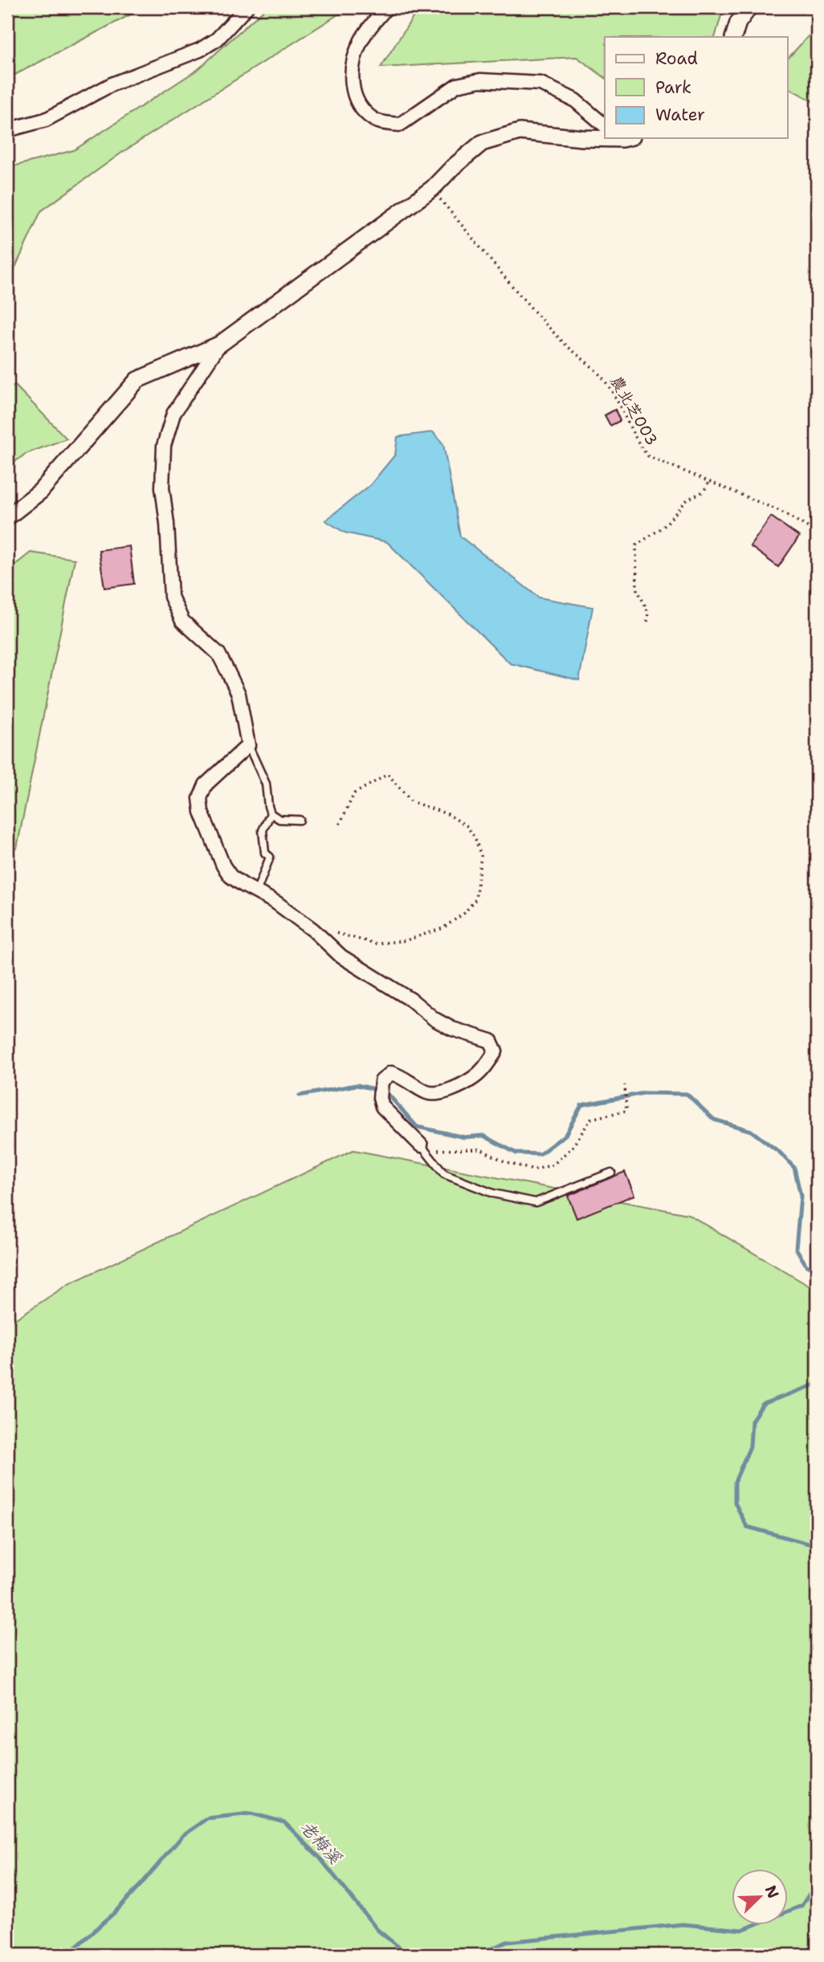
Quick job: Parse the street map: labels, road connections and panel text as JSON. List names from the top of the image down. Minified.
{"streets":{"path":["農北芝003"]},"water":["老梅溪"],"legend":["Road","Park","Water"],"north":"top right"}
